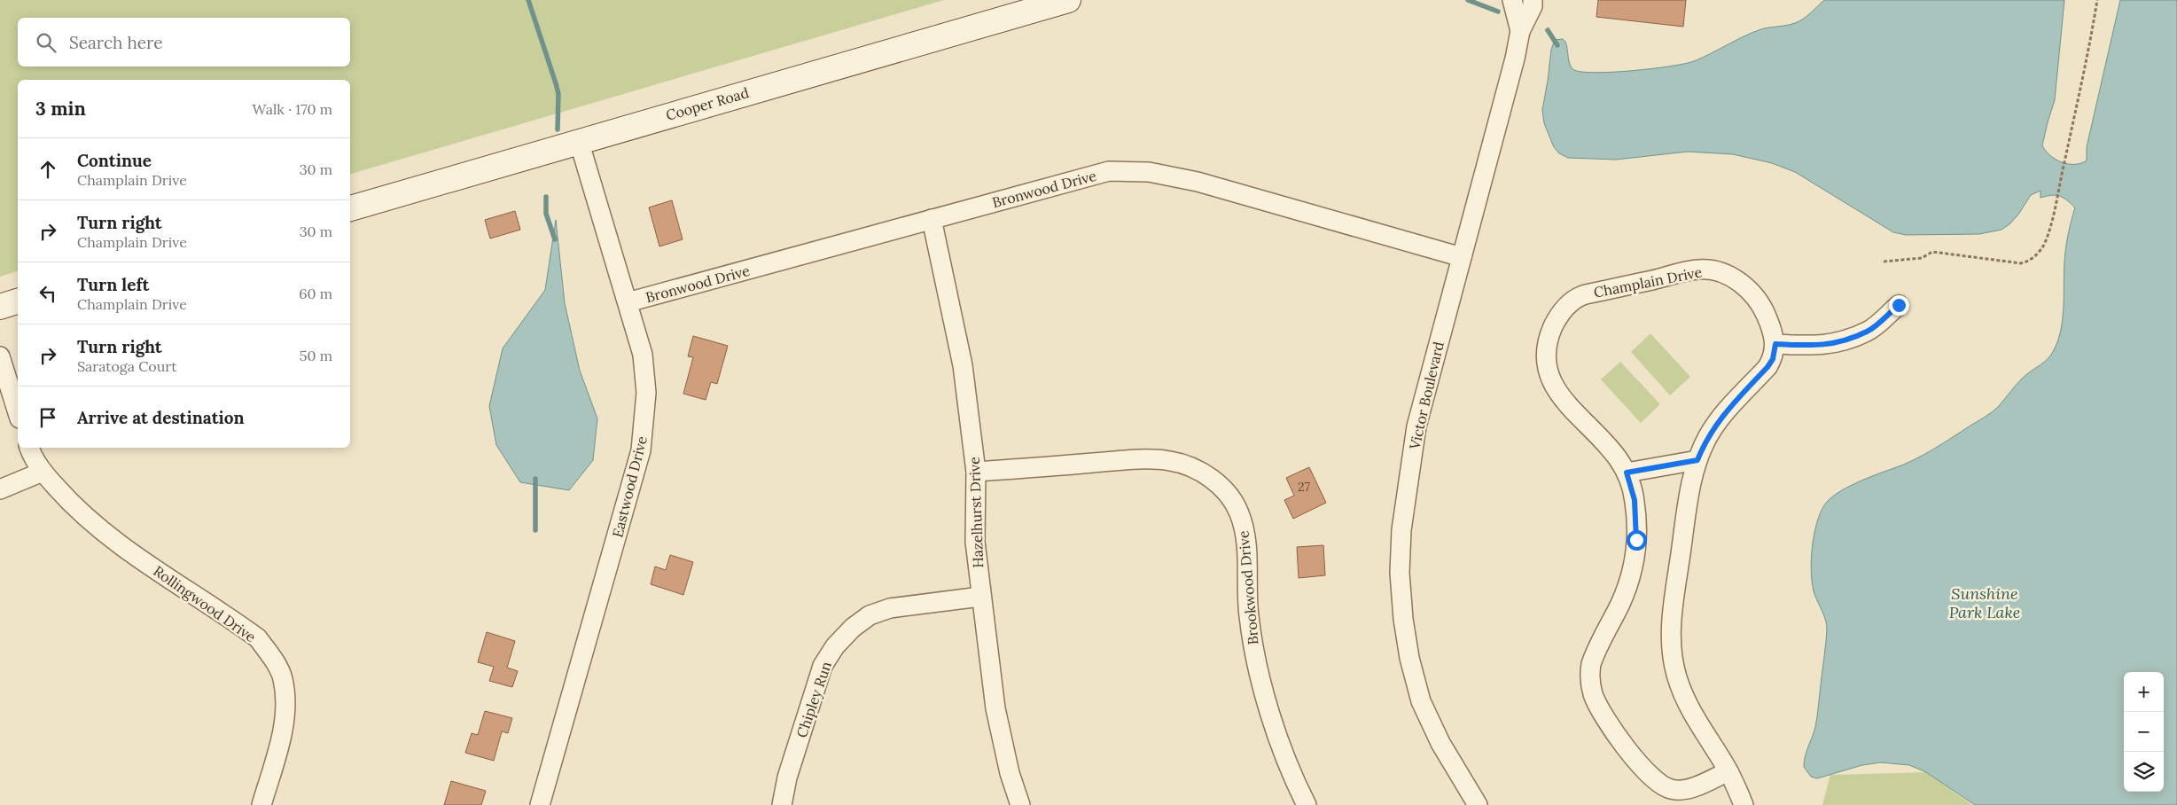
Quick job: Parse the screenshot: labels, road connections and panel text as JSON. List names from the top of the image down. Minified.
{"streets":{"street":["Cooper Road","Bronwood Drive","Champlain Drive","Victor Boulevard","Eastwood Drive","Hazelhurst Drive","Brookwood Drive","Rollingwood Drive","Chipley Run"]},"crossings":[["Cooper Road","Eastwood Drive"],["Bronwood Drive","Victor Boulevard"],["Bronwood Drive","Eastwood Drive"],["Bronwood Drive","Hazelhurst Drive"],["Hazelhurst Drive","Brookwood Drive"],["Hazelhurst Drive","Chipley Run"]],"water":["Sunshine Park Lake"],"house_numbers":["27"],"page":{"search":"Search here","heading":["3 min","Walk · 170 m"],"list":[["Continue","Champlain Drive","30 m"],["Turn right","Champlain Drive","30 m"],["Turn left","Champlain Drive","60 m"],["Turn right","Saratoga Court","50 m"],"Arrive at destination"],"map_buttons":["+","−"]}}
